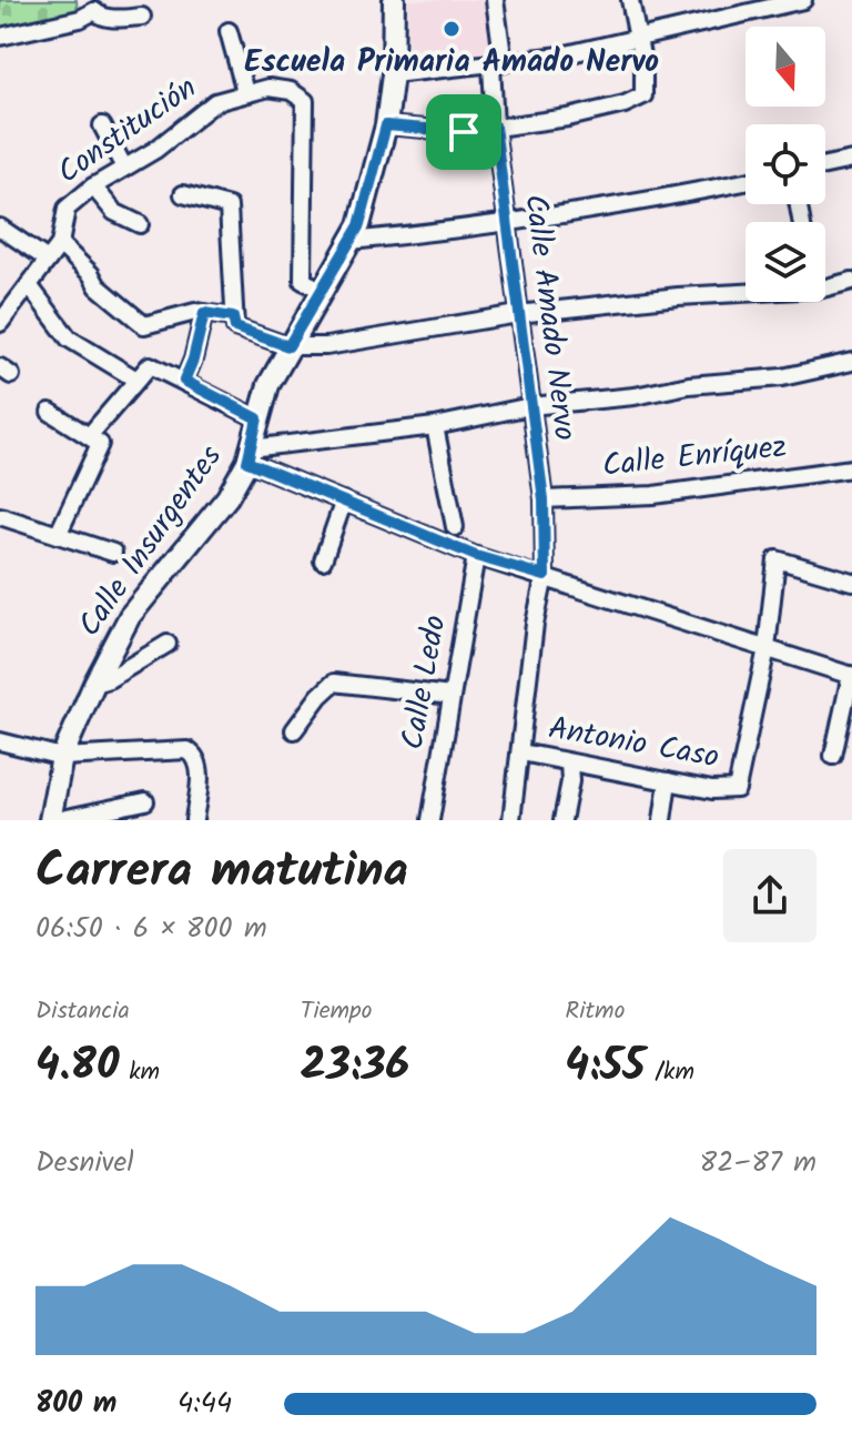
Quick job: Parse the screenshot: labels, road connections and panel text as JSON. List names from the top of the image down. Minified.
{"streets":{"main road":["Calle Insurgentes"],"street":["Constitución","Calle Amado Nervo","Calle Enríquez","Calle Ledo","Antonio Caso"]},"crossings":[["Constitución","Calle Insurgentes"],["Calle Amado Nervo","Calle Enríquez"],["Calle Amado Nervo","Antonio Caso"]],"places":["Escuela Primaria Amado Nervo"],"north":"bottom","page":{"heading":["Carrera matutina","06:50 · 6 × 800 m"],"stats":[["Distancia","4.80 km"],["Tiempo","23:36"],["Ritmo","4:55 /km"]],"chart":["Desnivel","82–87 m"],"list":[{"name":"800 m","note":"4:44"}]}}
